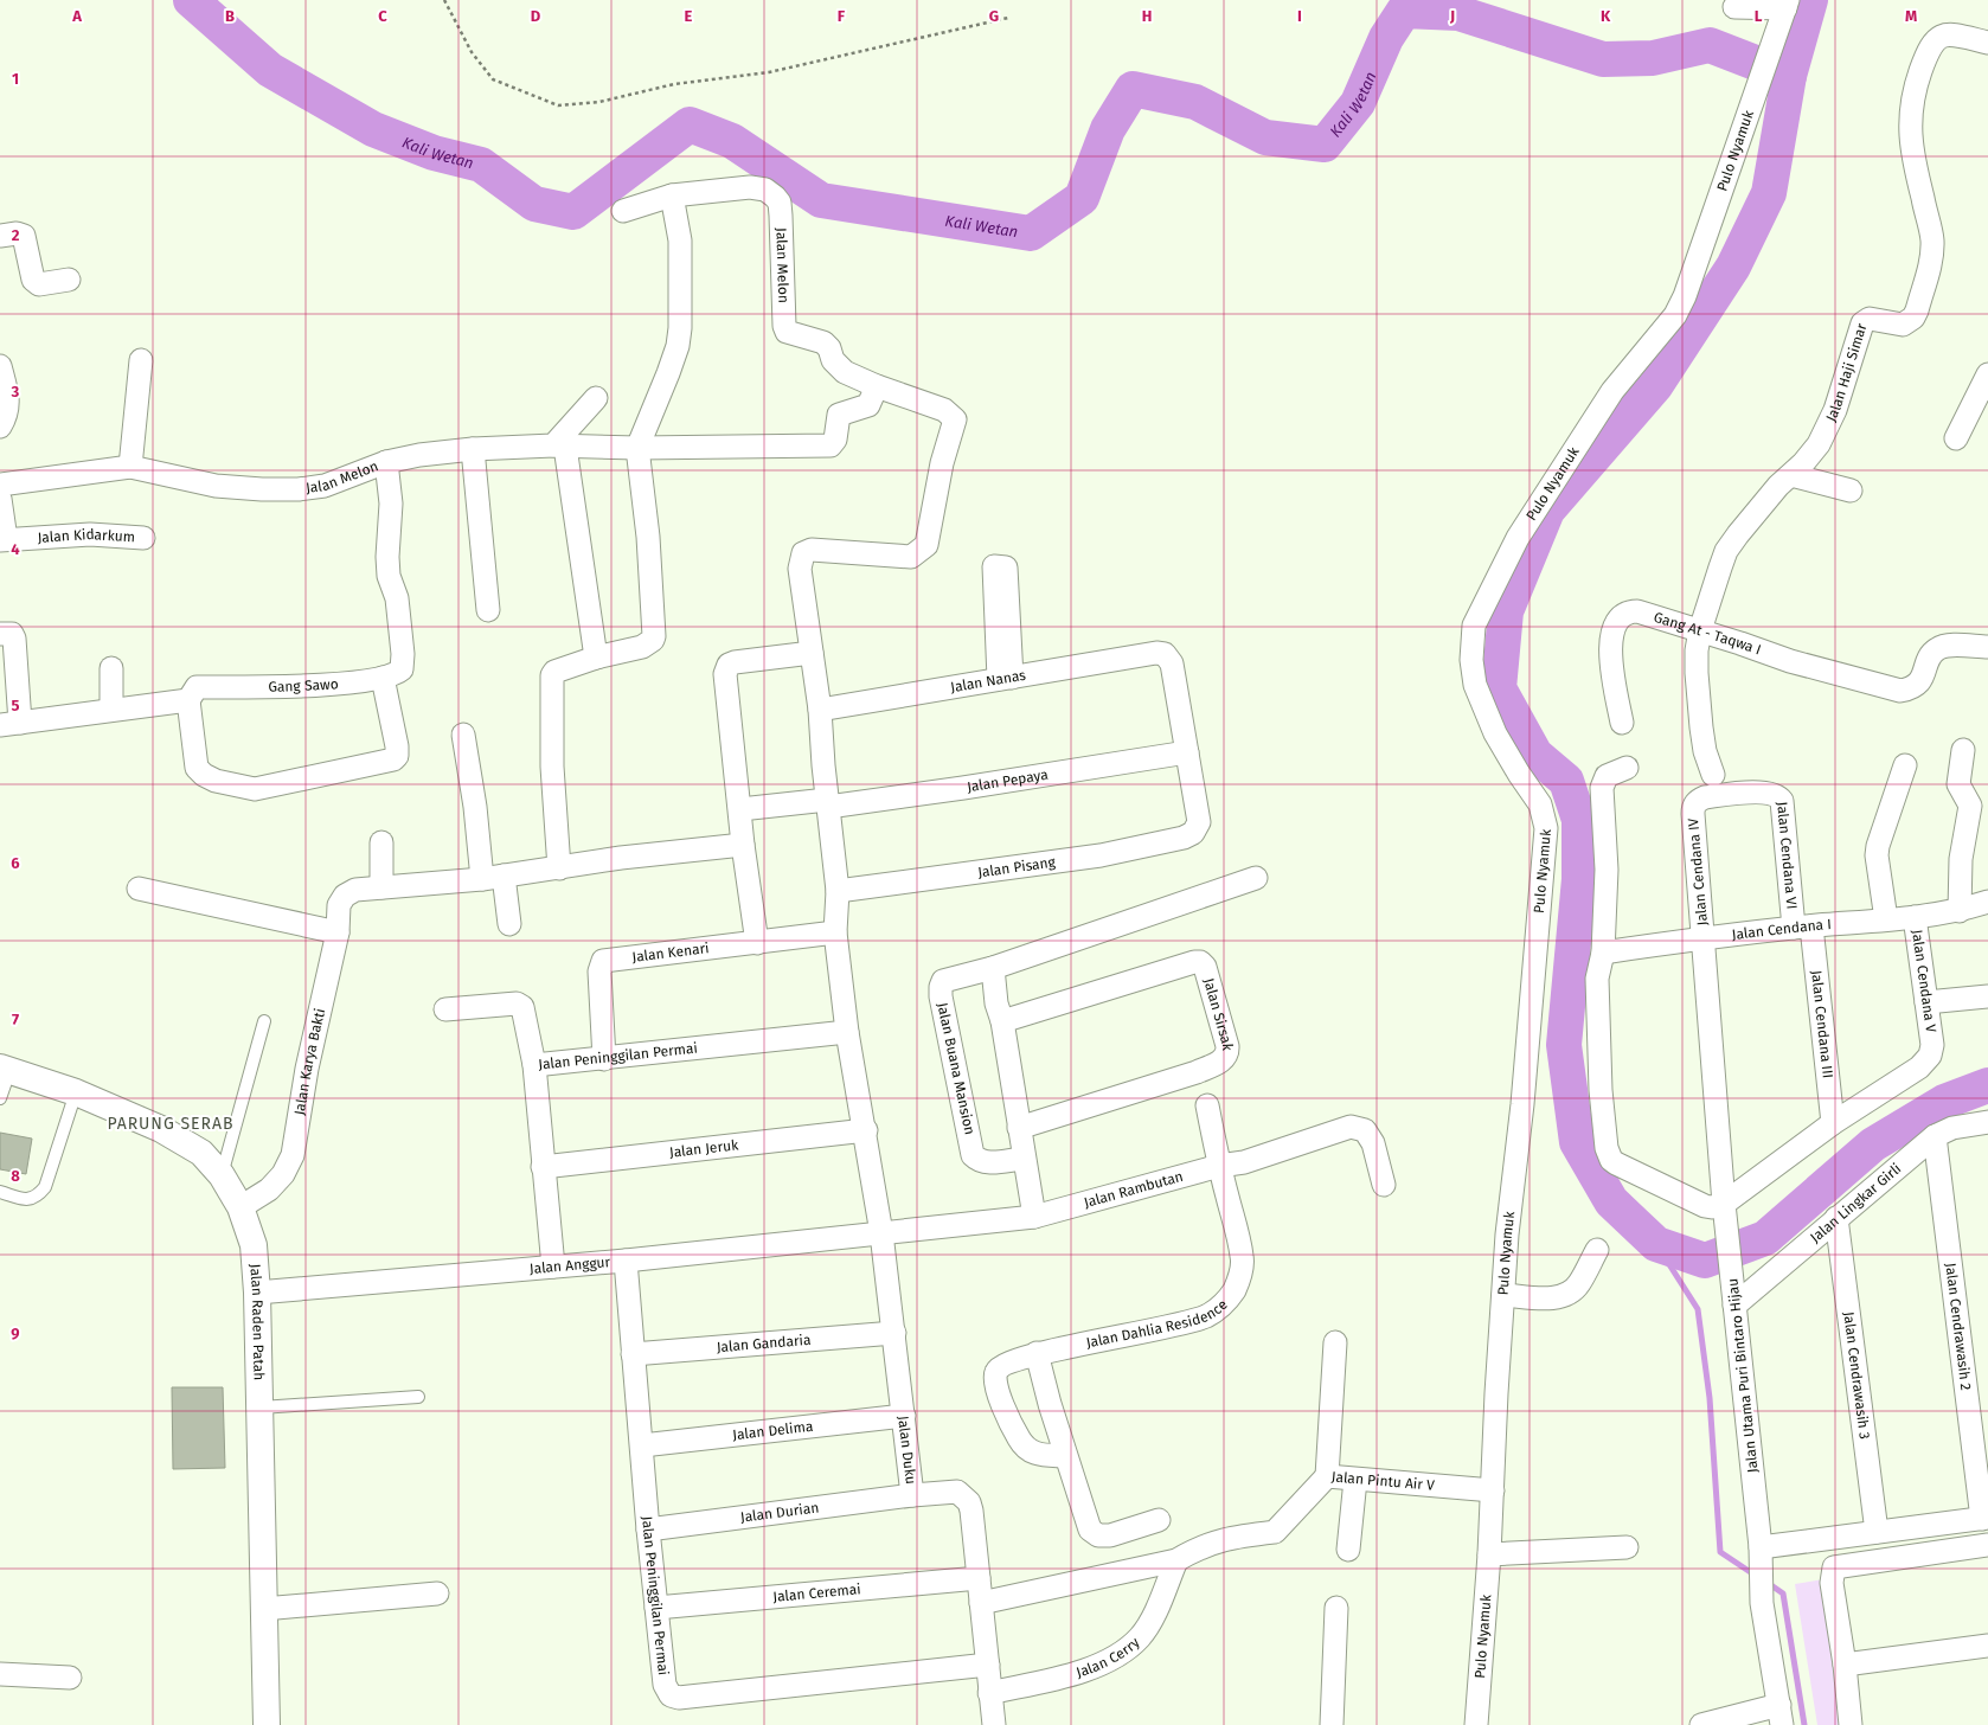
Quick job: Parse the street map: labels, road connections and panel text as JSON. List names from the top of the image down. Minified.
{"streets":{"main road":["Jalan Raden Patah"],"street":["Pulo Nyamuk","Jalan Melon","Jalan Haji Simar","Jalan Kidarkum","Gang At - Taqwa I","Jalan Nanas","Gang Sawo","Jalan Pepaya","Jalan Cendana VI","Jalan Pisang","Jalan Cendana IV","Jalan Cendana I","Jalan Kenari","Jalan Cendana V","Jalan Sirsak","Jalan Cendana III","Jalan Peninggilan Permai","Jalan Karya Bakti","Jalan Buana Mansion","Jalan Jeruk","Jalan Rambutan","Jalan Lingkar Girli","Jalan Anggur","Jalan Dahlia Residence","Jalan Cendrawasih 2","Jalan Gandaria","Jalan Utama Puri Bintaro Hijau","Jalan Cendrawasih 3","Jalan Delima","Jalan Duku","Jalan Pintu Air V","Jalan Durian","Jalan Ceremai","Jalan Cerry"]},"crossings":[["Pulo Nyamuk","Jalan Pintu Air V"],["Jalan Melon","Gang Sawo"],["Jalan Haji Simar","Gang At - Taqwa I"],["Jalan Nanas","Jalan Pepaya"],["Jalan Nanas","Jalan Pisang"],["Jalan Pepaya","Jalan Pisang"],["Jalan Cendana VI","Jalan Cendana IV"],["Jalan Cendana VI","Jalan Cendana I"],["Jalan Cendana VI","Jalan Cendana III"],["Jalan Cendana IV","Jalan Cendana I"],["Jalan Cendana IV","Jalan Utama Puri Bintaro Hijau"],["Jalan Cendana I","Jalan Cendana V"],["Jalan Cendana I","Jalan Cendana III"],["Jalan Cendana I","Jalan Utama Puri Bintaro Hijau"],["Jalan Kenari","Jalan Peninggilan Permai"],["Jalan Cendana V","Jalan Cendana III"],["Jalan Peninggilan Permai","Jalan Jeruk"],["Jalan Peninggilan Permai","Jalan Anggur"],["Jalan Peninggilan Permai","Jalan Gandaria"],["Jalan Peninggilan Permai","Jalan Delima"],["Jalan Peninggilan Permai","Jalan Duku"],["Jalan Peninggilan Permai","Jalan Durian"],["Jalan Peninggilan Permai","Jalan Ceremai"],["Jalan Karya Bakti","Jalan Raden Patah"],["Jalan Rambutan","Jalan Anggur"],["Jalan Rambutan","Jalan Dahlia Residence"],["Jalan Rambutan","Jalan Duku"],["Jalan Lingkar Girli","Jalan Cendrawasih 2"],["Jalan Lingkar Girli","Jalan Utama Puri Bintaro Hijau"],["Jalan Lingkar Girli","Jalan Cendrawasih 3"],["Jalan Anggur","Jalan Raden Patah"],["Jalan Anggur","Jalan Duku"],["Jalan Gandaria","Jalan Duku"],["Jalan Delima","Jalan Duku"],["Jalan Duku","Jalan Durian"],["Jalan Duku","Jalan Ceremai"],["Jalan Duku","Jalan Cerry"],["Jalan Pintu Air V","Jalan Cerry"]],"districts":["PARUNG SERAB"],"water":["Kali Wetan"],"grid":{"columns":["A","B","C","D","E","F","G","H","I","J","K","L","M"],"rows":["1","2","3","4","5","6","7","8","9"]}}
